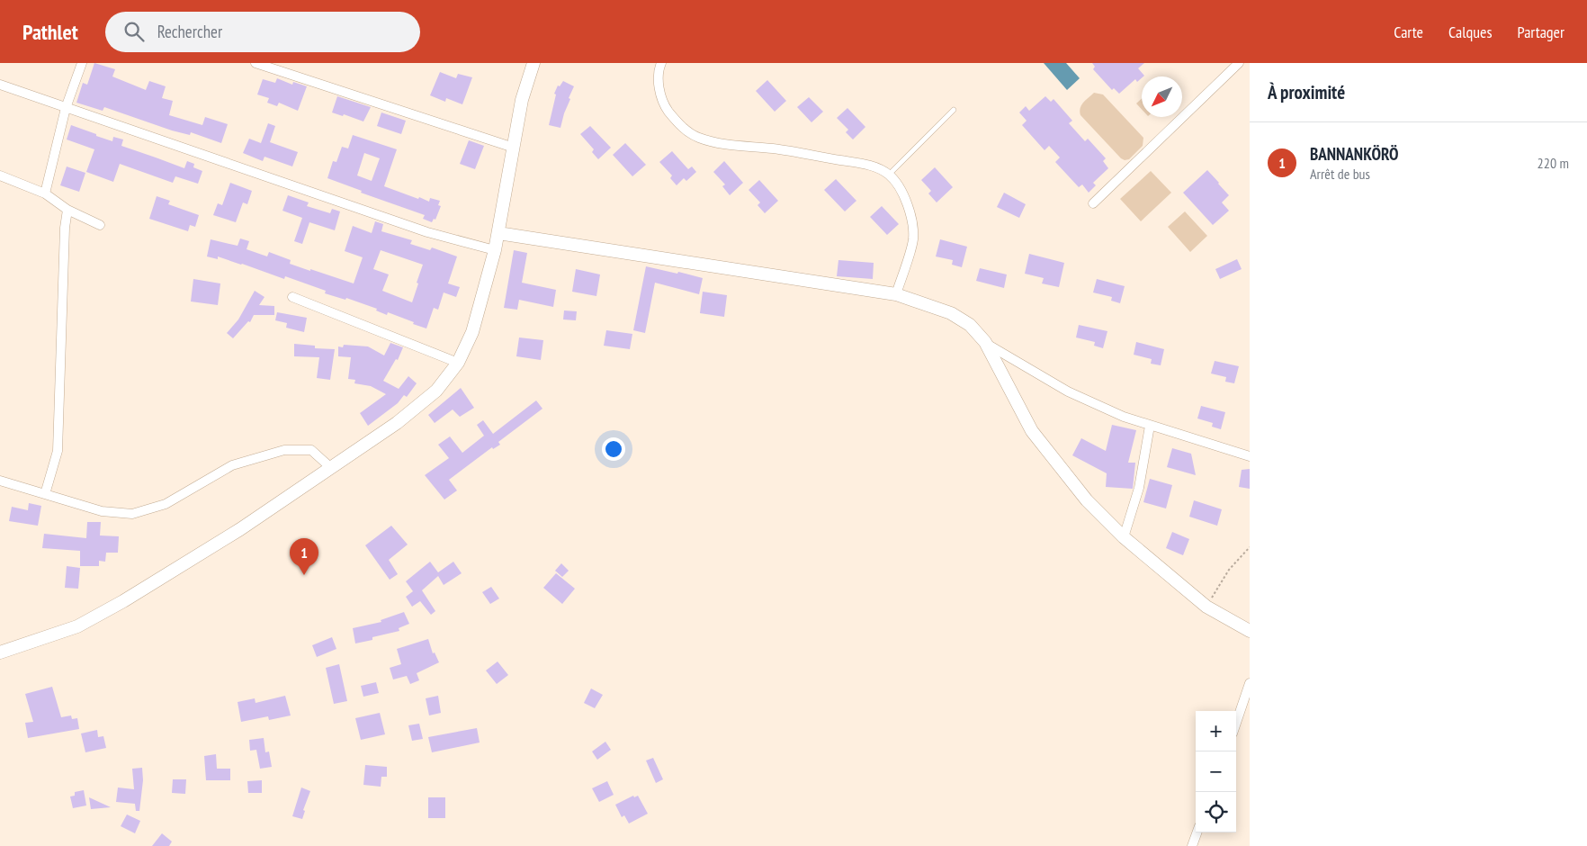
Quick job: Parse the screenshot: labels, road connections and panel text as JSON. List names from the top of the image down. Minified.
{"north":"bottom left","page":{"header":"Pathlet","search":"Rechercher","nav":["Carte","Calques","Partager"],"heading":"À proximité","list":[{"mark":"1","name":"BANNANKÖRÖ","note":"Arrêt de bus","value":"220 m"}],"pins":"1","map_buttons":["+","−"]}}
